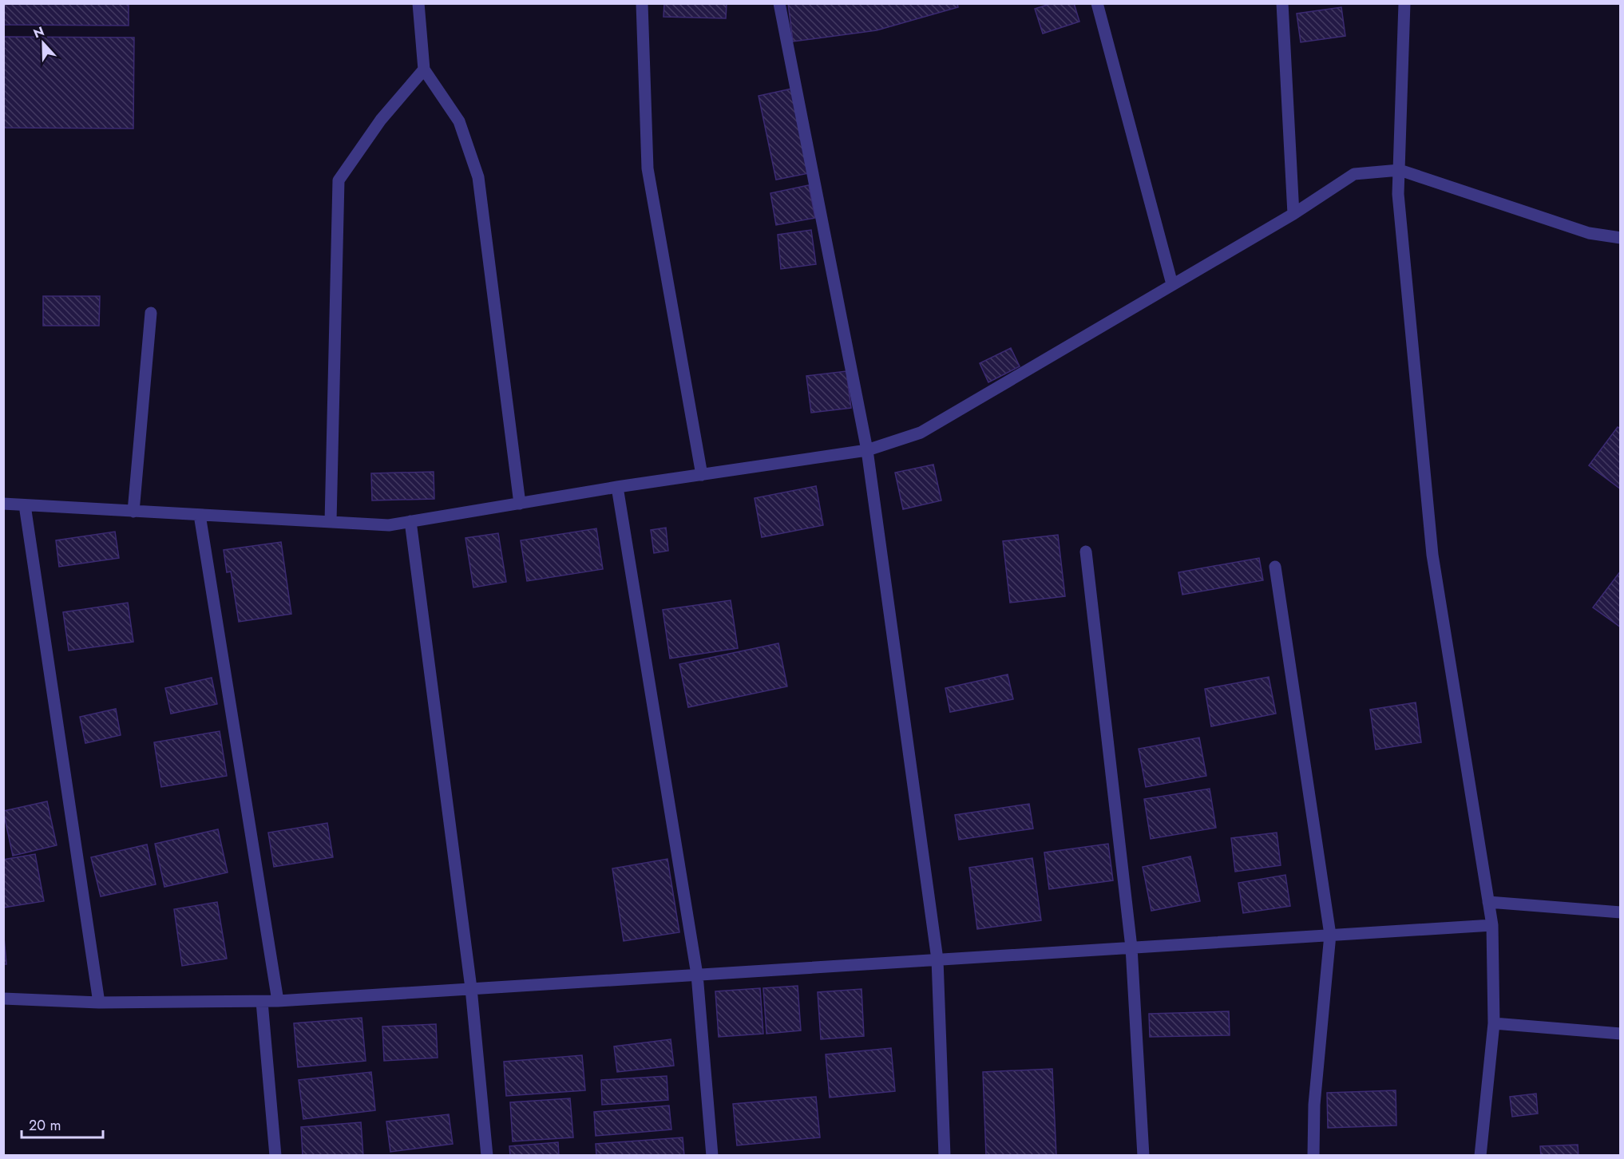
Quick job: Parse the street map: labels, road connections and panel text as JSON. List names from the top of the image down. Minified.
{"scale_bar":"20 m","north":"top"}
